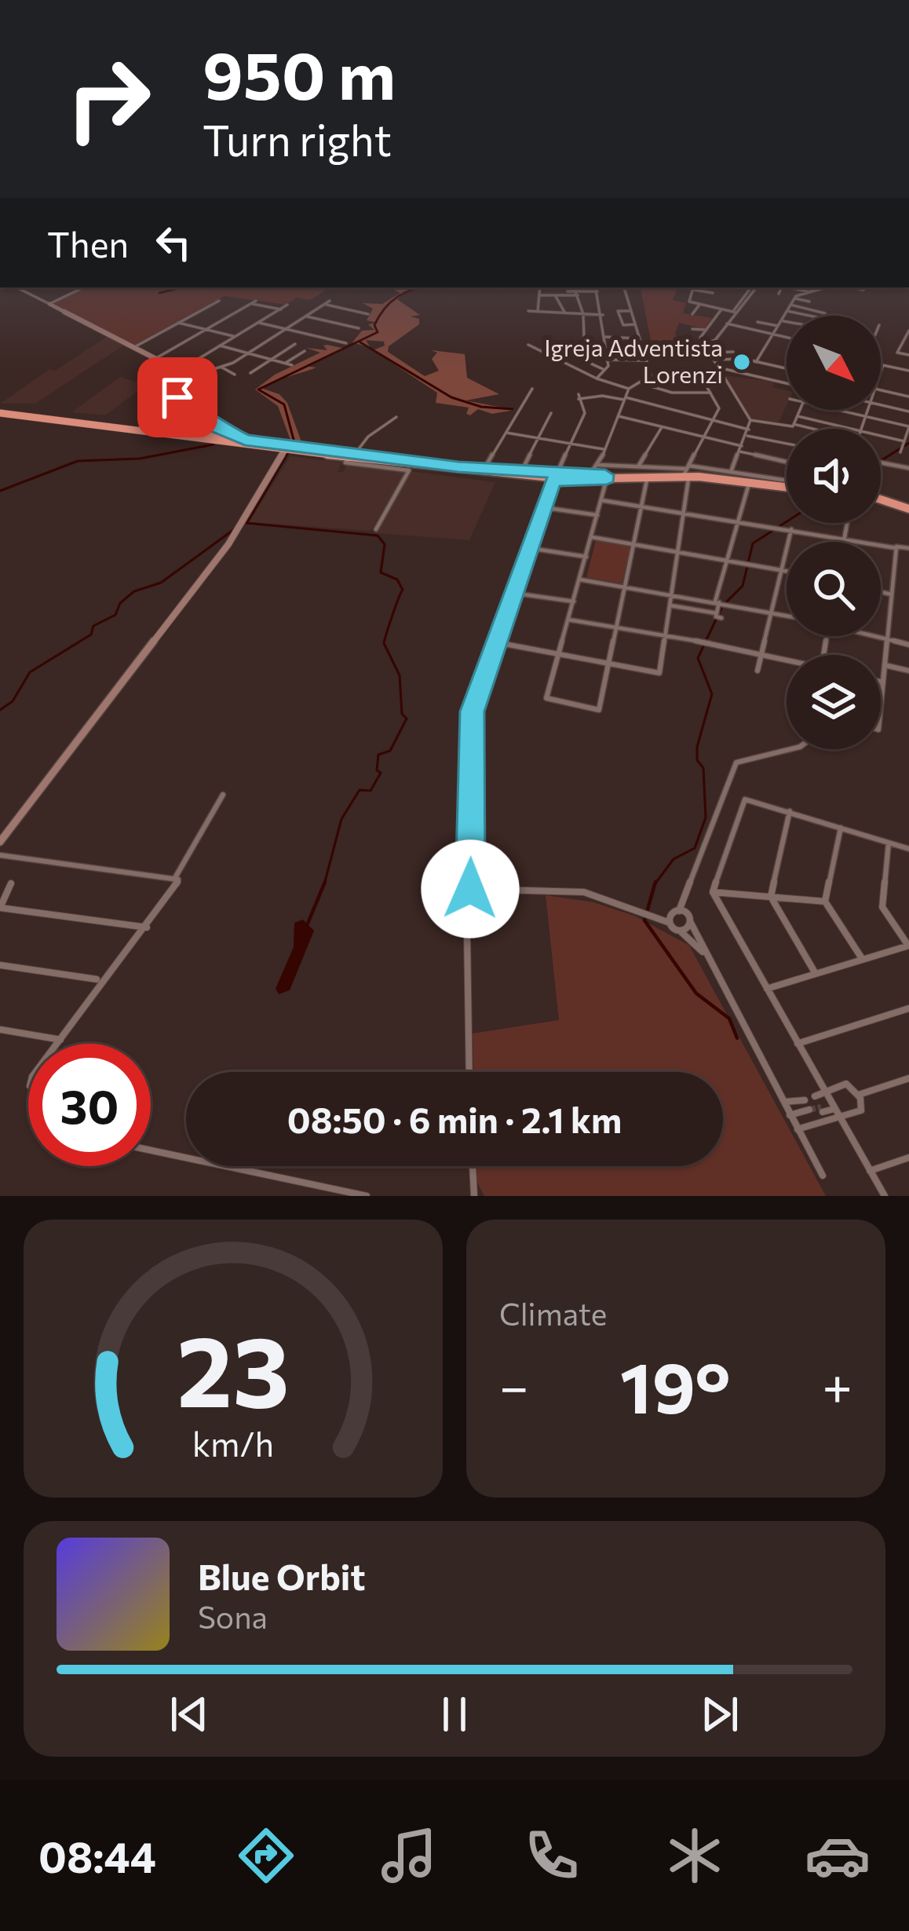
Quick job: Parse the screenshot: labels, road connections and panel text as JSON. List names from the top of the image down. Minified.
{"places":["Igreja Adventista Lorenzi"],"north":"bottom right","page":{"turn":["950 m","Turn right"],"then":"Then","limit":"30","trip":"08:50 · 6 min · 2.1 km","tile":"Climate","heat":["−","19°","+"],"song":["Blue Orbit","Sona"],"tabs":"08:44","gauge":["23","km/h"]}}
